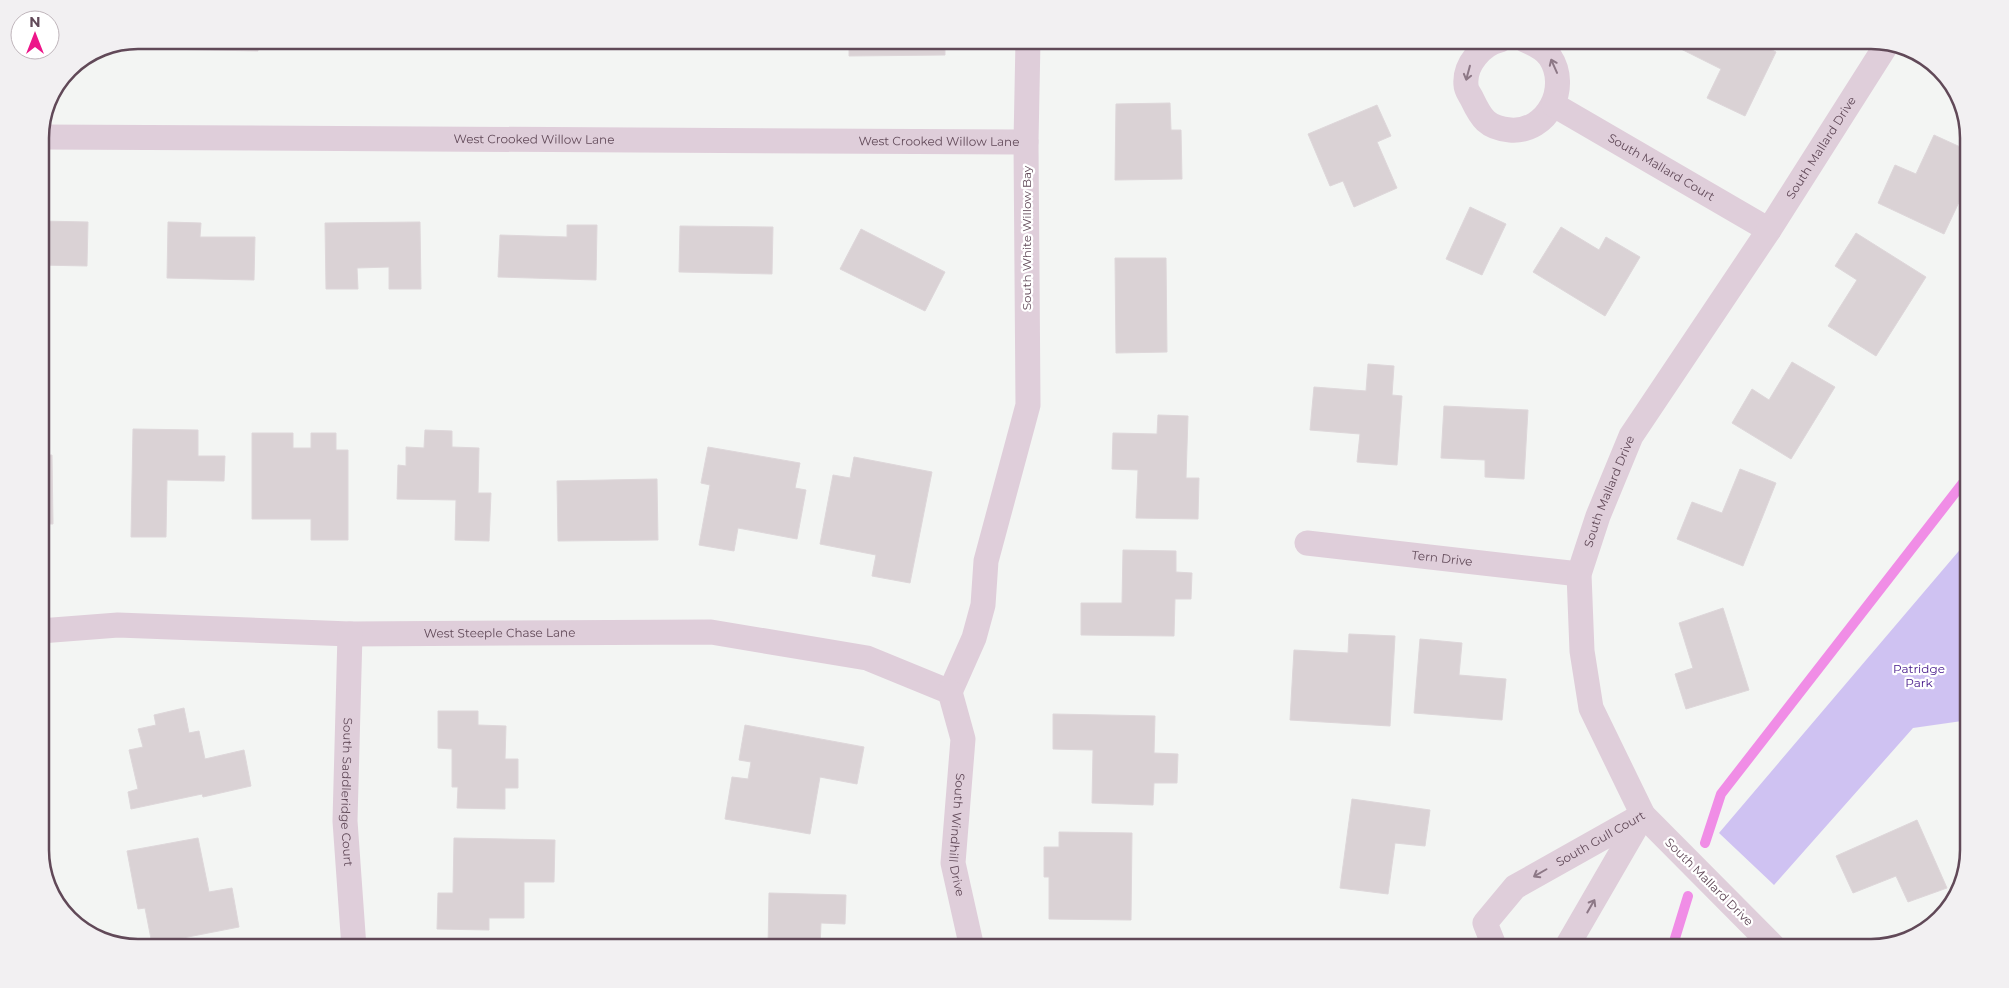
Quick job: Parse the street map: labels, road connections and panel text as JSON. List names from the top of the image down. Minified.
{"streets":{"street":["West Crooked Willow Lane","South Mallard Drive","South Mallard Court","South White Willow Bay","Tern Drive","West Steeple Chase Lane","South Saddleridge Court","South Windhill Drive","South Gull Court"]},"crossings":[["West Crooked Willow Lane","South White Willow Bay"],["South Mallard Drive","South Mallard Court"],["South Mallard Drive","Tern Drive"],["South Mallard Drive","South Gull Court"],["South White Willow Bay","West Steeple Chase Lane"],["South White Willow Bay","South Windhill Drive"],["West Steeple Chase Lane","South Saddleridge Court"],["West Steeple Chase Lane","South Windhill Drive"]],"parks":["Patridge Park"],"north":"top"}
